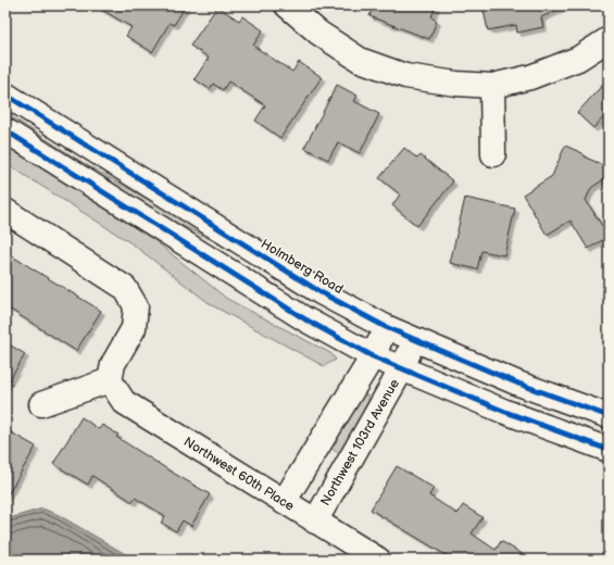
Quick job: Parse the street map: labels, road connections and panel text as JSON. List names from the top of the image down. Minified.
{"streets":{"street":["Holmberg Road","Northwest 103rd Avenue","Northwest 60th Place"]},"crossings":[["Holmberg Road","Northwest 103rd Avenue"],["Northwest 103rd Avenue","Northwest 60th Place"]]}
